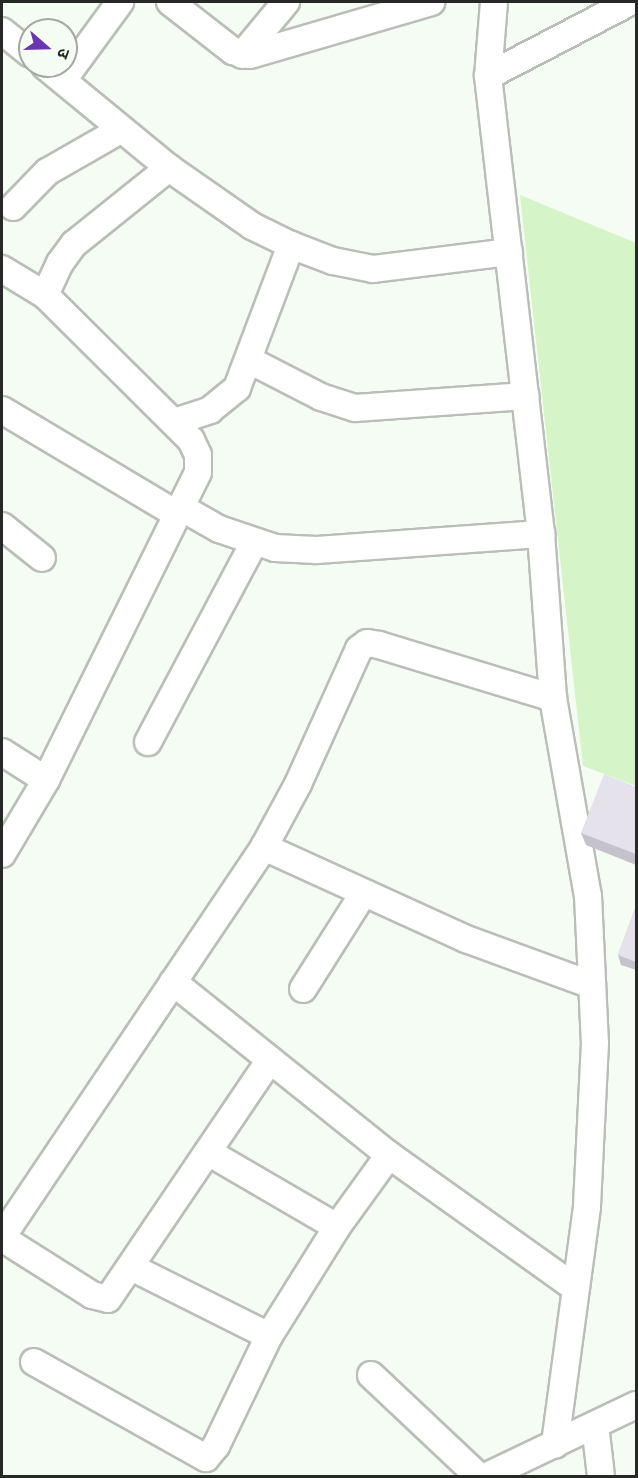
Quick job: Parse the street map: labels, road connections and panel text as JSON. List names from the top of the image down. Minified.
{"north":"right"}
